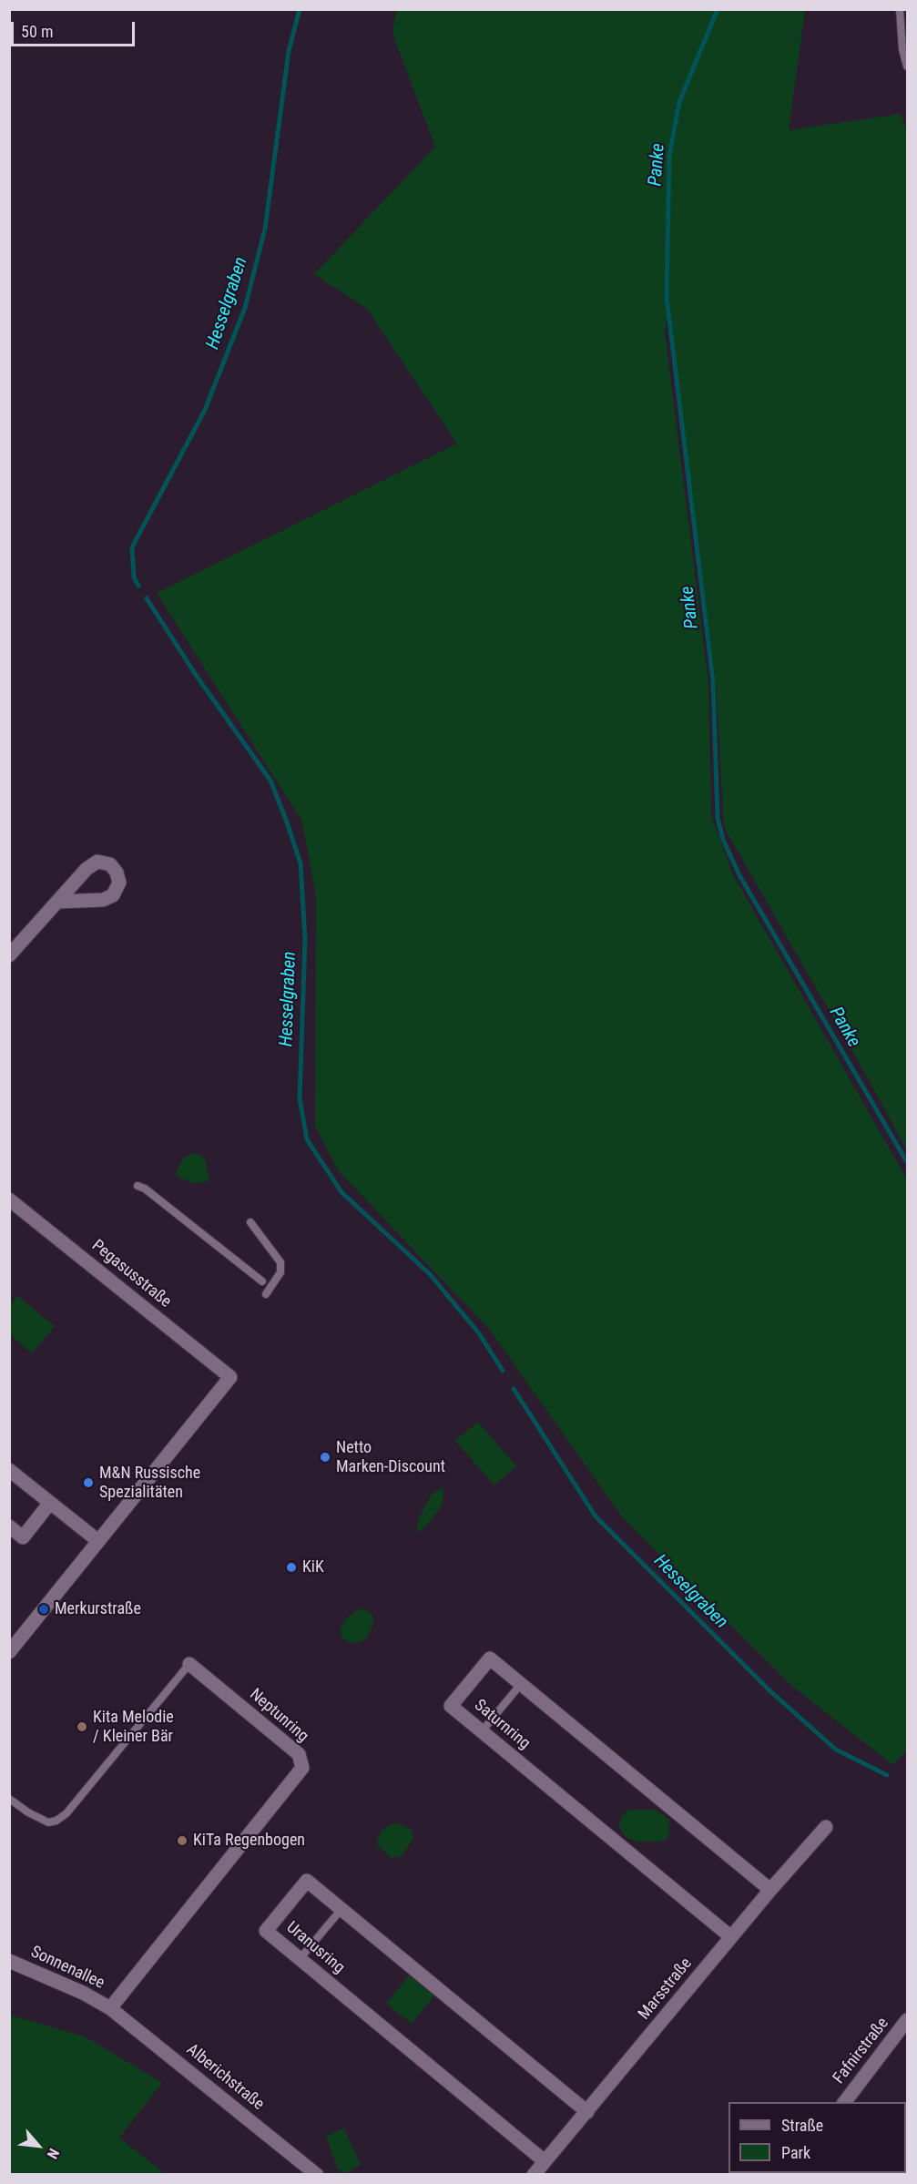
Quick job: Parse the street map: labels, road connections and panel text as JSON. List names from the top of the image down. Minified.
{"streets":{"street":["Pegasusstraße","Neptunring","Saturnring","Uranusring","Sonnenallee","Marsstraße","Fafnirstraße","Alberichstraße"]},"crossings":[["Neptunring","Sonnenallee"],["Neptunring","Alberichstraße"],["Saturnring","Marsstraße"],["Uranusring","Marsstraße"],["Sonnenallee","Alberichstraße"]],"water":["Panke","Hesselgraben"],"places":["Netto Marken-Discount","M&N Russische Spezialitäten","KiK","Merkurstraße","Kita Melodie / Kleiner Bär","KiTa Regenbogen"],"legend":["Straße","Park"],"scale_bar":"50 m","north":"bottom right"}
